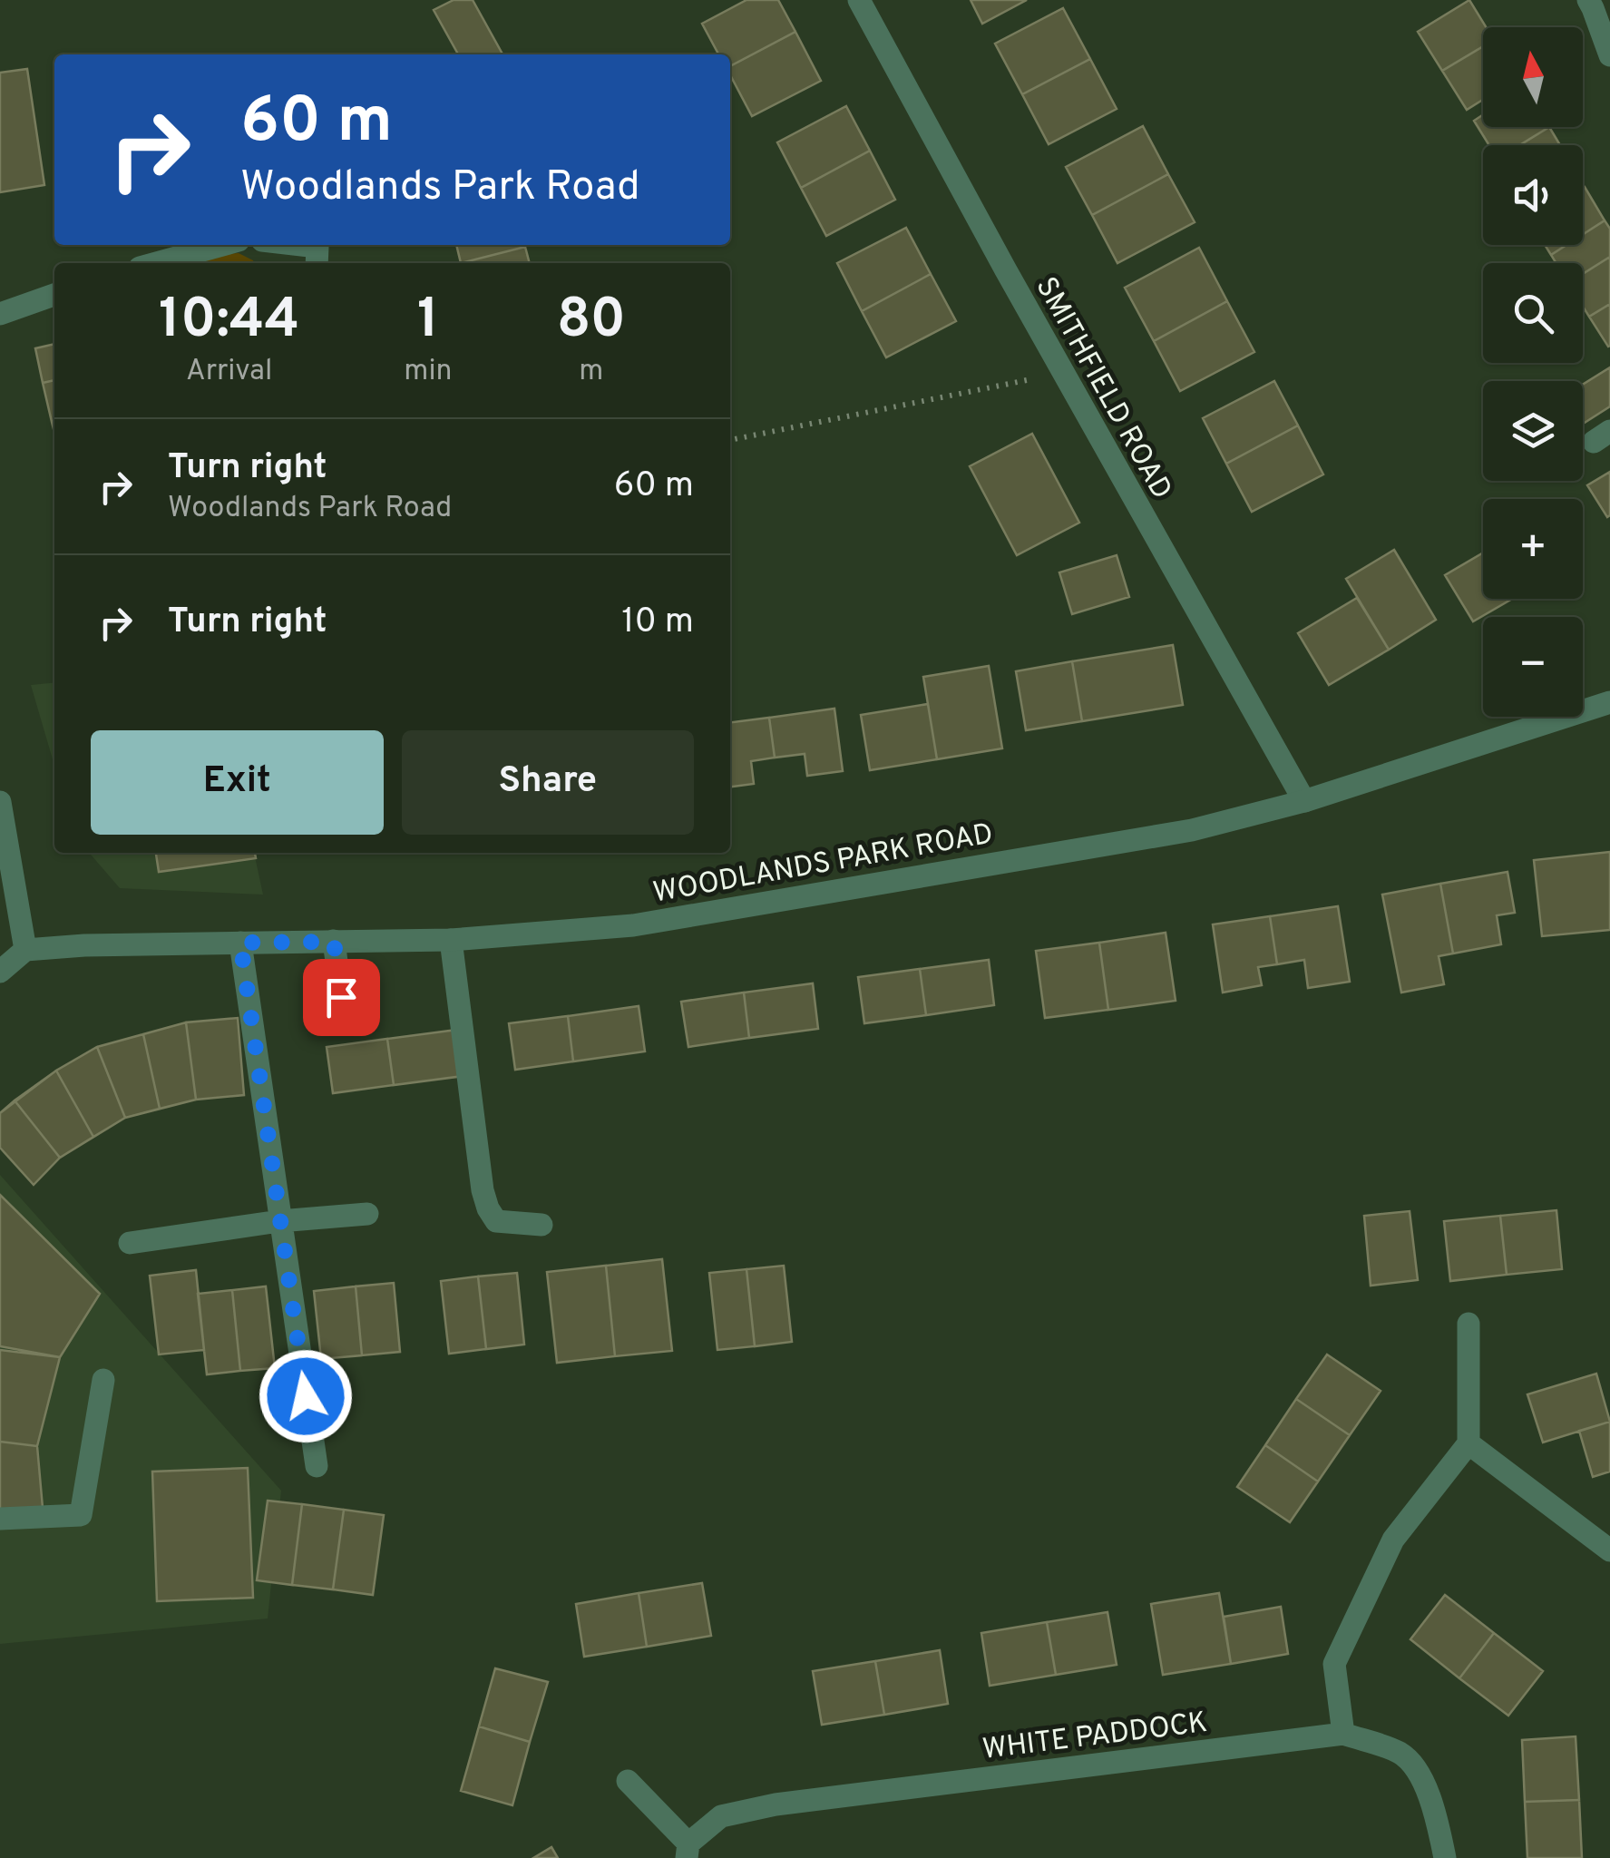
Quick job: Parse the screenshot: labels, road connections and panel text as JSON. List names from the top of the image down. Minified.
{"streets":{"street":["SMITHFIELD ROAD","WOODLANDS PARK ROAD","WHITE PADDOCK"]},"crossings":[["SMITHFIELD ROAD","WOODLANDS PARK ROAD"]],"north":"top","page":{"map_buttons":["+","−"],"turn":["60 m","Woodlands Park Road"],"eta":["10:44","Arrival","1","min","80","m"],"list":[{"name":"Turn right","note":"Woodlands Park Road","value":"60 m"},{"name":"Turn right","value":"10 m"}],"buttons":["Exit","Share"]}}
